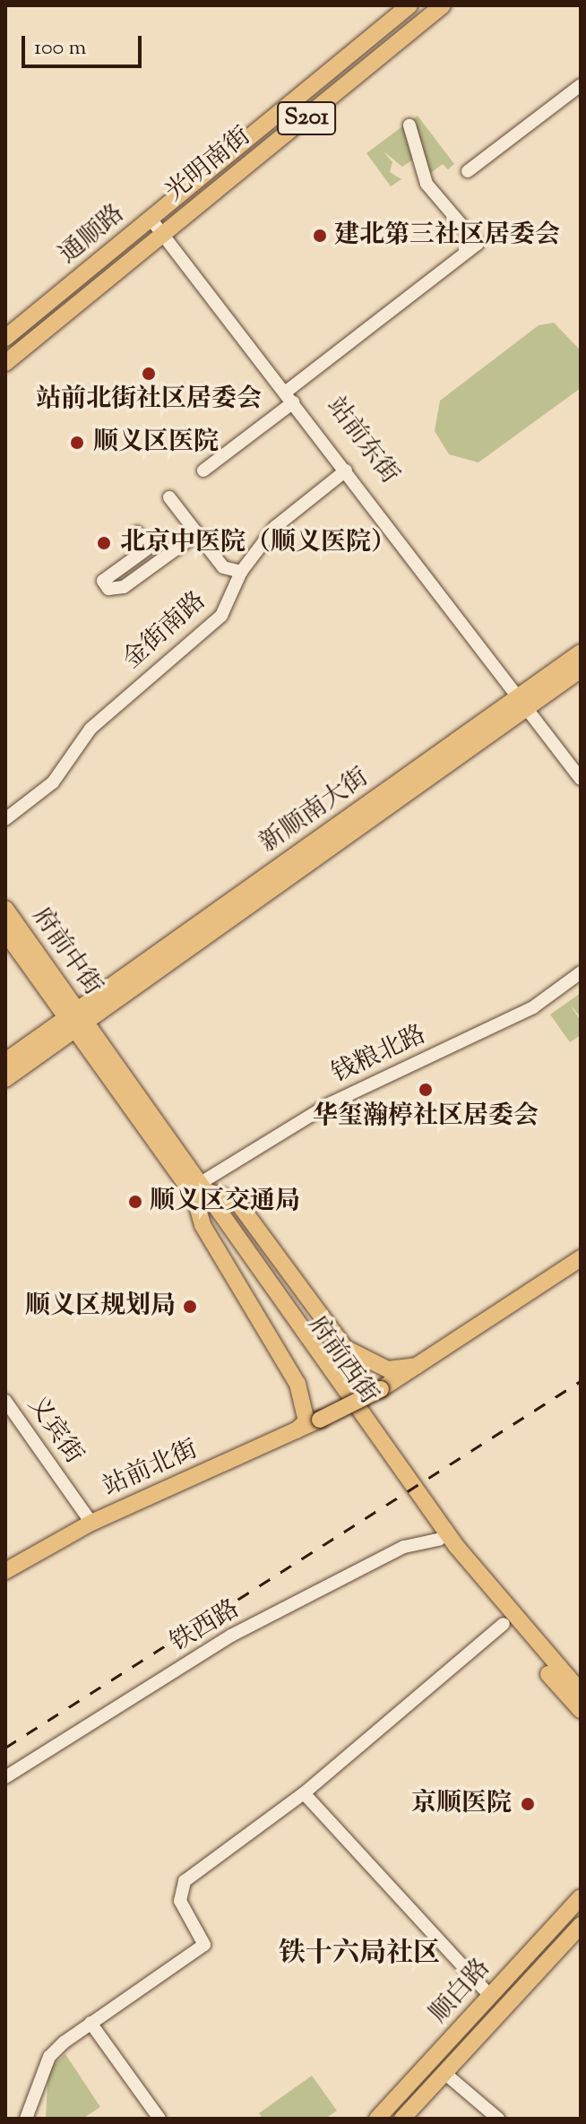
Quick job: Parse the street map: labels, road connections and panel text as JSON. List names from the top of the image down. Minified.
{"streets":{"main road":["S201","光明南街","通顺路","新顺南大街","府前中街","府前西街","站前北街","顺白路"],"street":["站前东街","金街南路","钱粮北路","义宾街","铁西路"]},"crossings":[["光明南街","站前东街"],["通顺路","站前东街"],["站前东街","金街南路"],["站前东街","新顺南大街"],["新顺南大街","府前中街"],["新顺南大街","府前西街"],["府前中街","府前西街"],["钱粮北路","府前西街"],["府前西街","铁西路"],["义宾街","站前北街"]],"districts":["铁十六局社区"],"places":["建北第三社区居委会","站前北街社区居委会","顺义区医院","北京中医院（顺义医院）","华玺瀚楟社区居委会","顺义区交通局","顺义区规划局","京顺医院"],"scale_bar":"100 m"}
